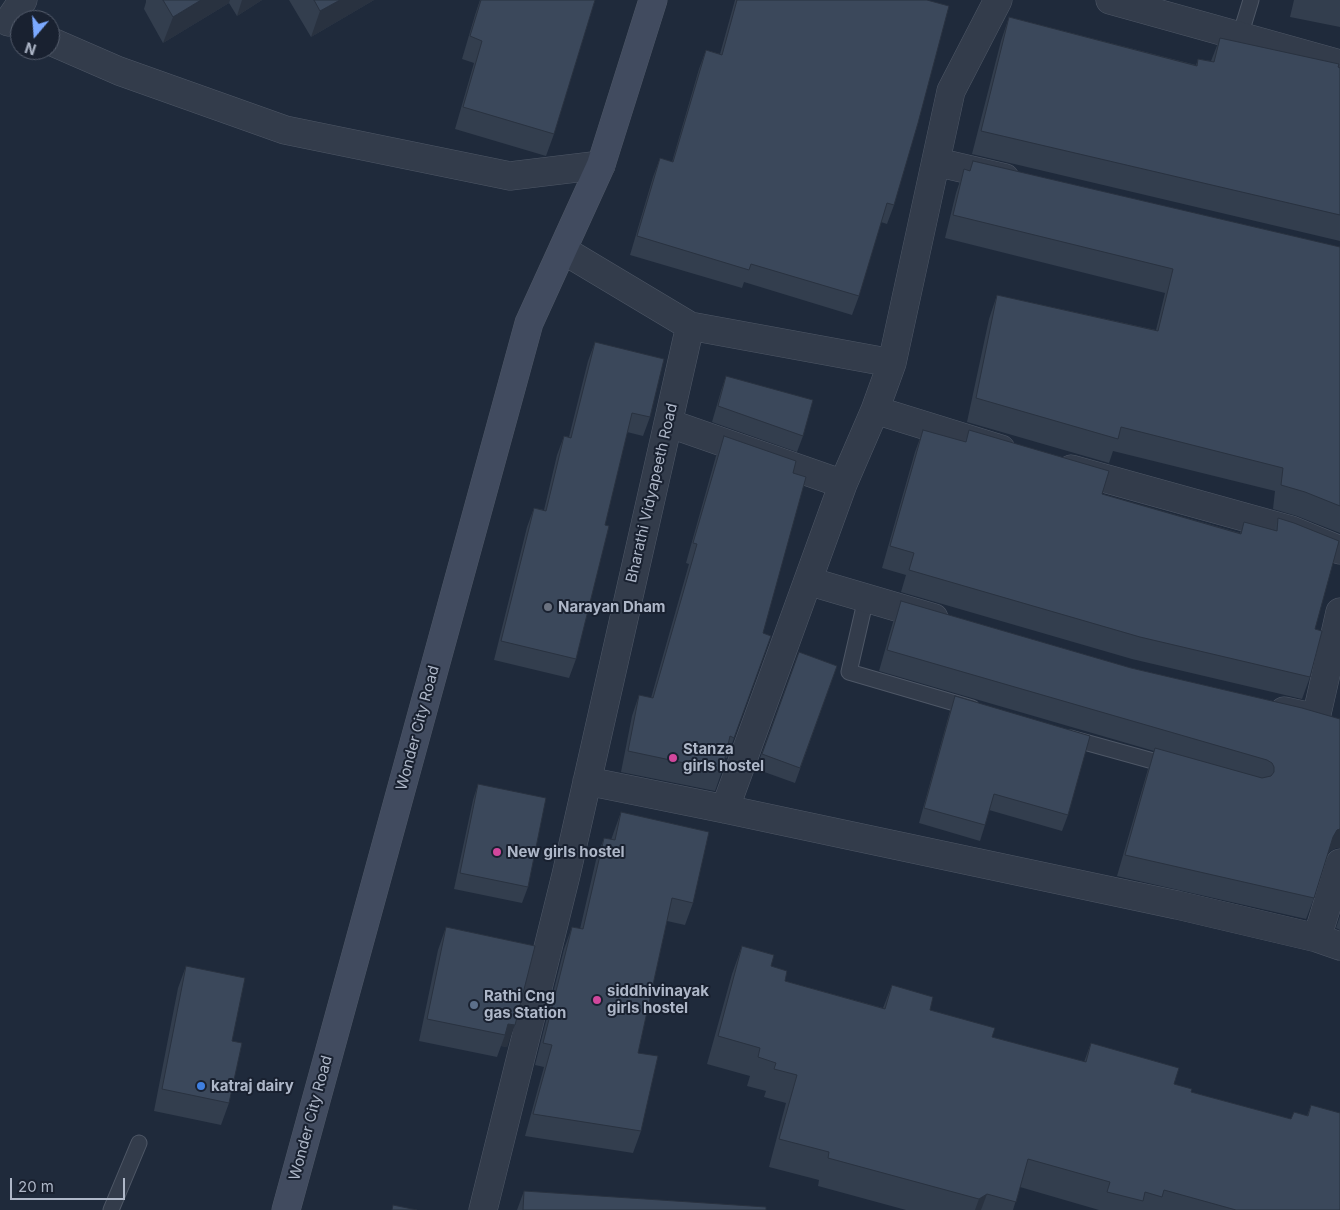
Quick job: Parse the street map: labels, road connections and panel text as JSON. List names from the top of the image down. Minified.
{"streets":{"street":["Bharathi Vidyapeeth Road","Wonder City Road"]},"places":["Narayan Dham","Stanza girls hostel","New girls hostel","siddhivinayak girls hostel","Rathi Cng gas Station","katraj dairy"],"scale_bar":"20 m","north":"bottom"}
